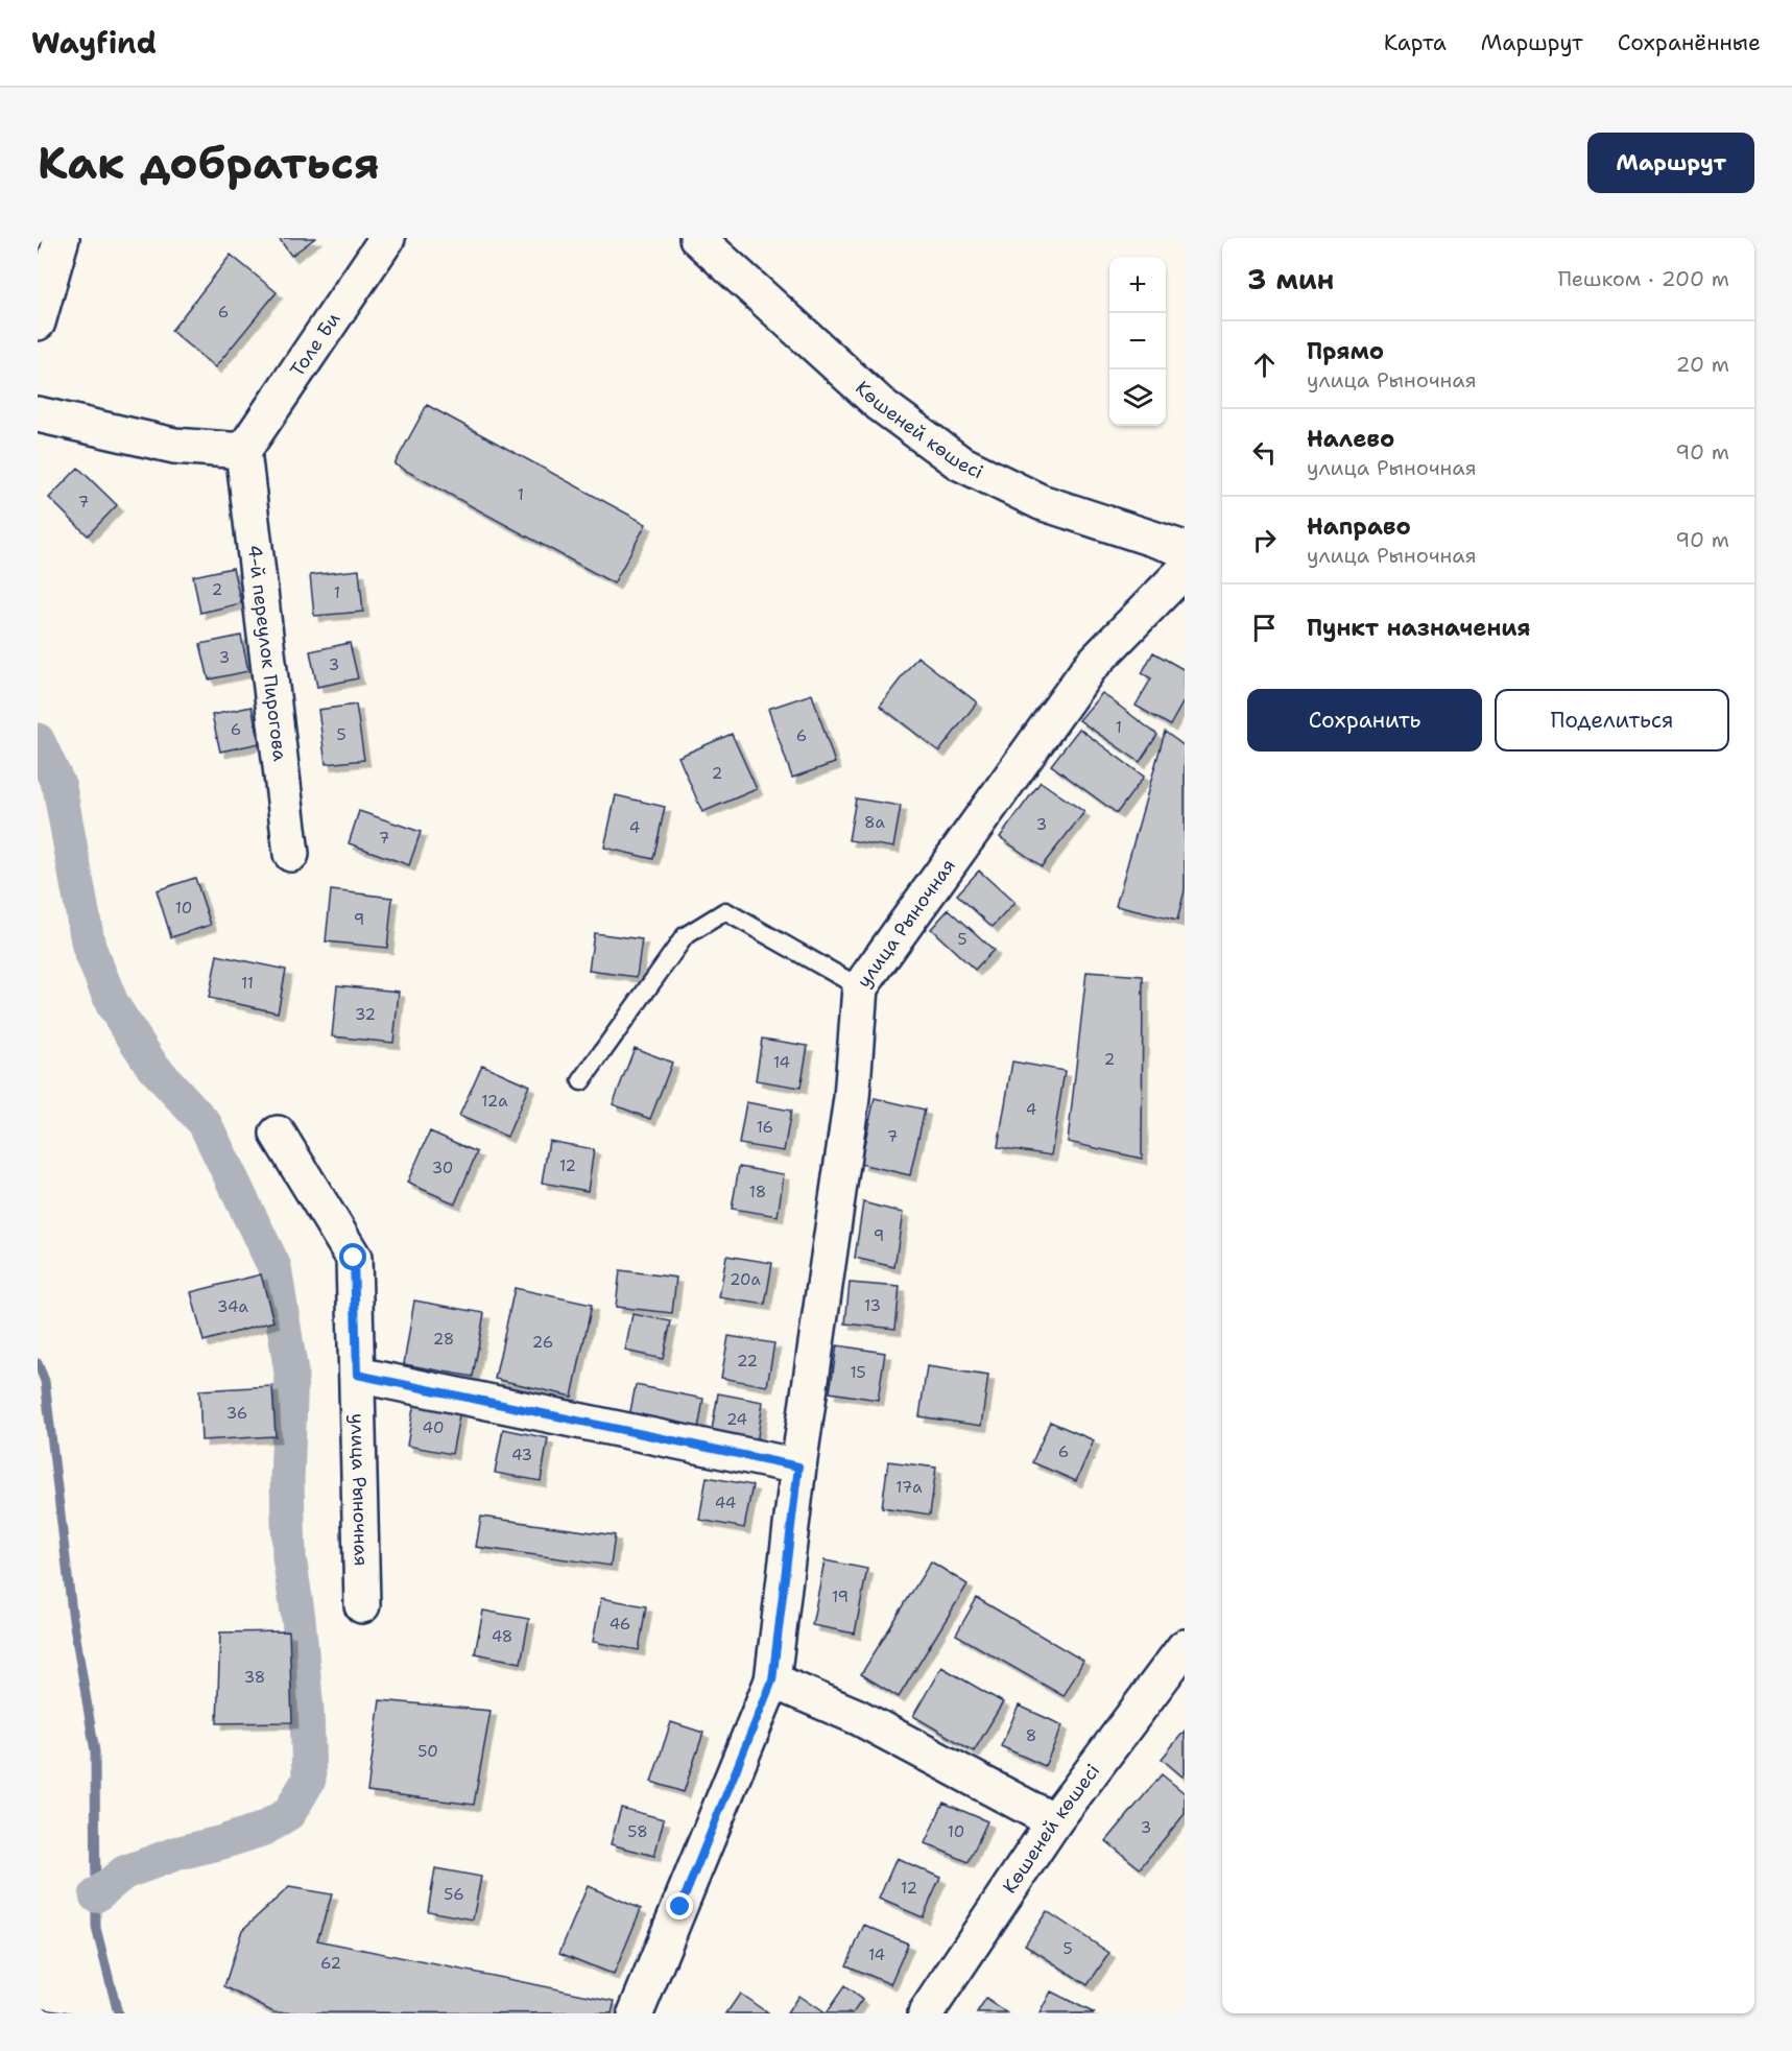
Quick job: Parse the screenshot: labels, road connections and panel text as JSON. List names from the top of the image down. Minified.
{"streets":{"street":["Толе Би","Көшеней көшесі","4-й переулок Пирогова","улица Рыночная"]},"crossings":[["Толе Би","4-й переулок Пирогова"]],"house_numbers":["6","1","7","2","1","3","3","1","6","5","6","2","8а","3","4","7","10","9","5","11","32","2","14","12а","4","16","7","12","30","18","9","20а","13","34а","28","26","22","15","36","24","40","6","43","17а","44","19","46","48","38","8","50","3","58","10","12","56","5","14","62"],"page":{"header":"Wayfind","nav":["Карта","Маршрут","Сохранённые"],"buttons":["Маршрут",["Сохранить","Поделиться"]],"title":"Как добраться","heading":["3 мин","Пешком · 200 m"],"map_buttons":["+","−"],"list":[["Прямо","улица Рыночная","20 m"],["Налево","улица Рыночная","90 m"],["Направо","улица Рыночная","90 m"],"Пункт назначения"]}}
